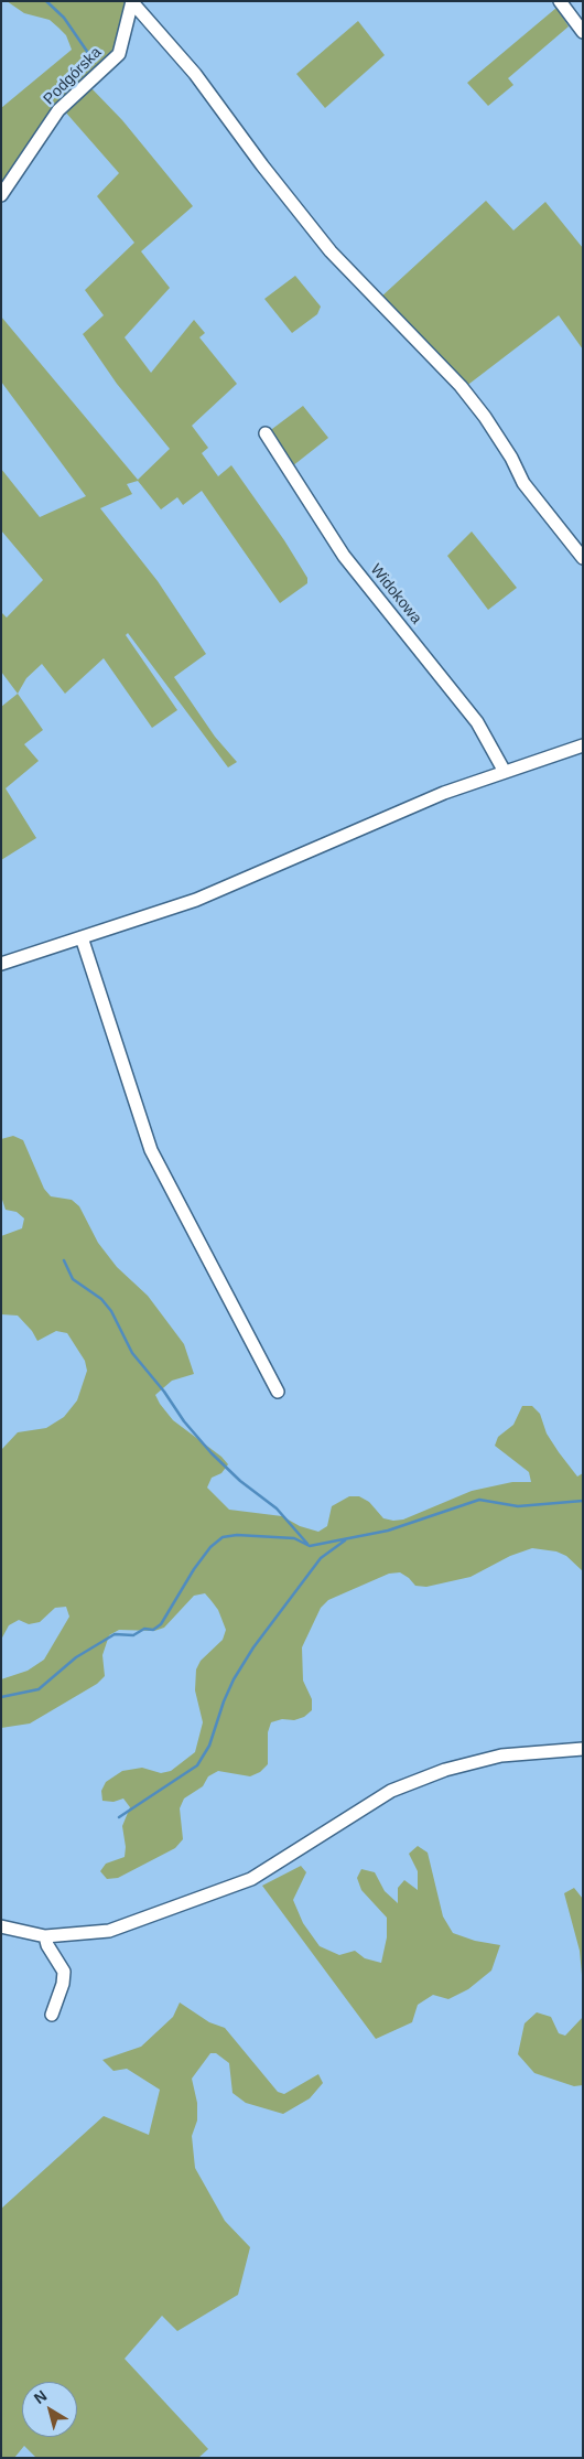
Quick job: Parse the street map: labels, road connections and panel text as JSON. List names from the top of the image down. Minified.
{"streets":{"street":["Podgórska","Widokowa"]},"north":"top left"}
